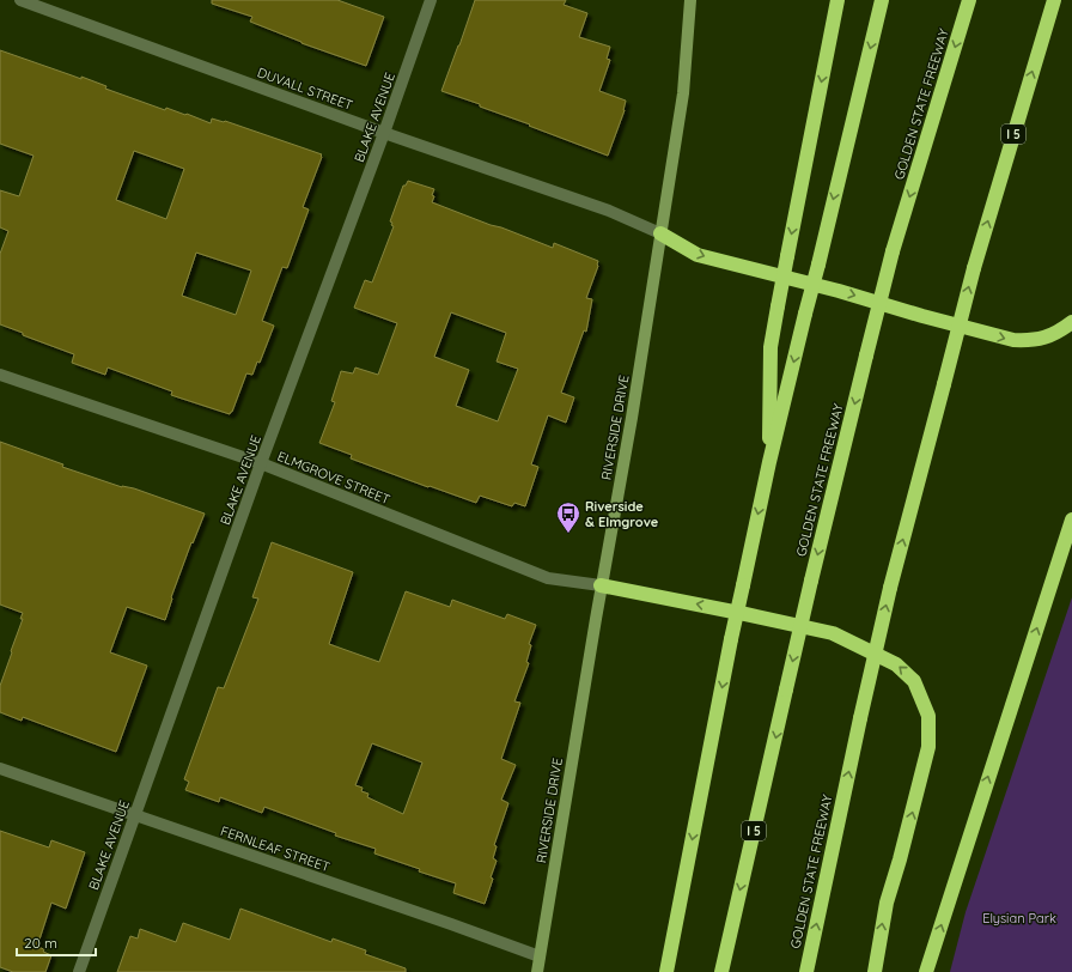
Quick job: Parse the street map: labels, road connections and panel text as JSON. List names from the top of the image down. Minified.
{"streets":{"highway":["GOLDEN STATE FREEWAY","I 5"],"main road":["RIVERSIDE DRIVE"],"street":["DUVALL STREET","BLAKE AVENUE","ELMGROVE STREET","FERNLEAF STREET"]},"crossings":[["DUVALL STREET","BLAKE AVENUE"],["DUVALL STREET","RIVERSIDE DRIVE"],["BLAKE AVENUE","ELMGROVE STREET"],["BLAKE AVENUE","FERNLEAF STREET"],["RIVERSIDE DRIVE","ELMGROVE STREET"],["RIVERSIDE DRIVE","FERNLEAF STREET"]],"parks":["Elysian Park"],"places":{"bus stop":["Riverside & Elmgrove"]},"scale_bar":"20 m"}
